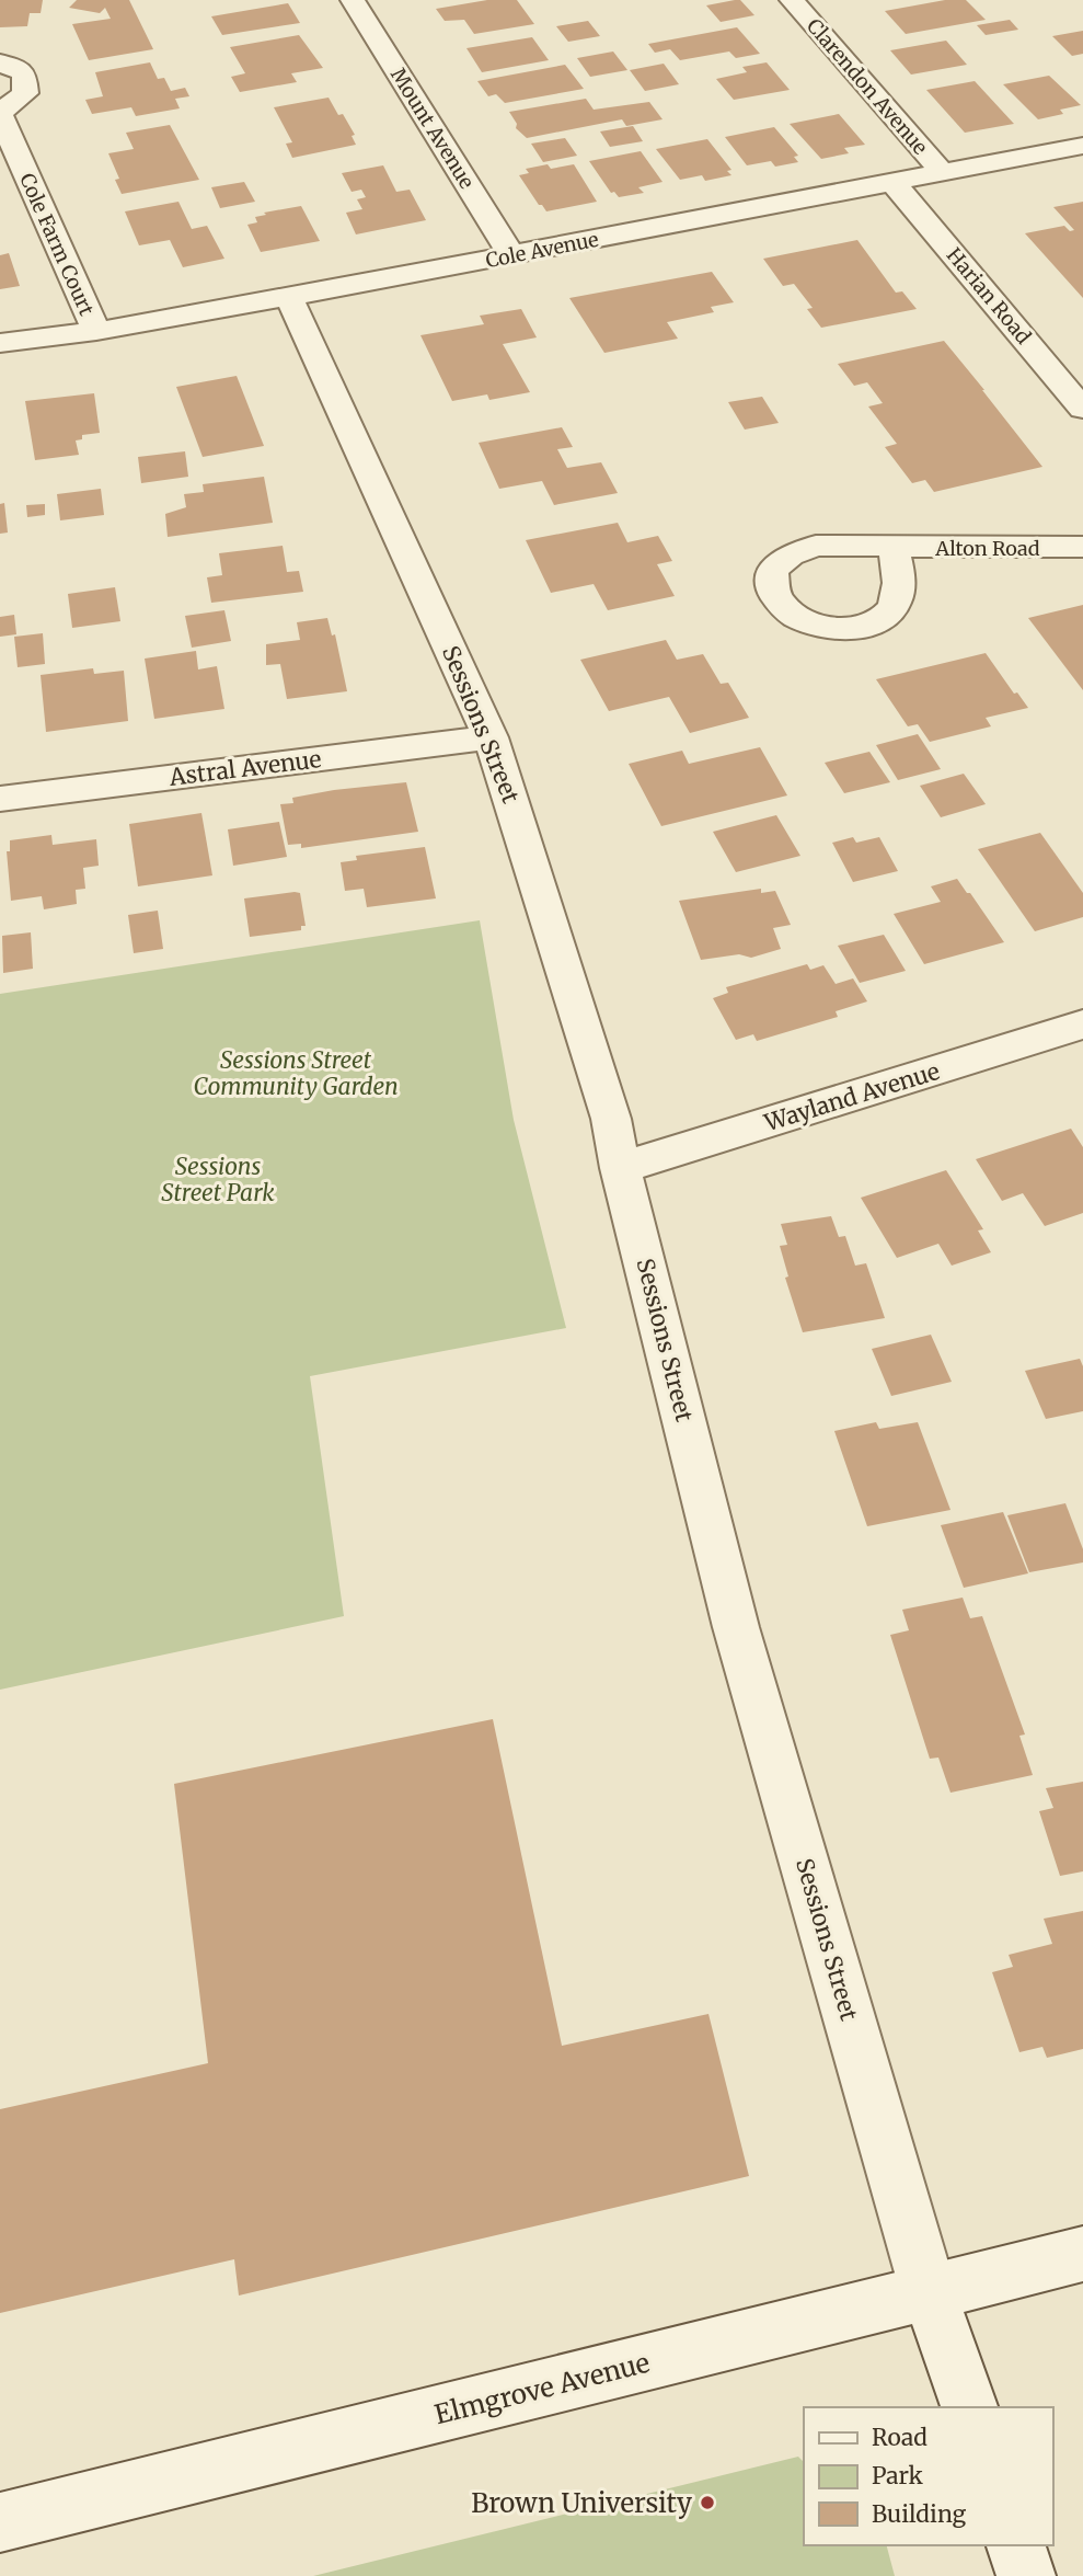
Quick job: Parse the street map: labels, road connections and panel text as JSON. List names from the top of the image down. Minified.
{"streets":{"street":["Clarendon Avenue","Mount Avenue","Cole Farm Court","Cole Avenue","Harian Road","Alton Road","Sessions Street","Astral Avenue","Wayland Avenue","Elmgrove Avenue"]},"crossings":[["Clarendon Avenue","Cole Avenue"],["Mount Avenue","Cole Avenue"],["Cole Farm Court","Cole Avenue"],["Cole Avenue","Harian Road"],["Cole Avenue","Sessions Street"],["Sessions Street","Astral Avenue"],["Sessions Street","Wayland Avenue"],["Sessions Street","Elmgrove Avenue"]],"parks":["Sessions Street Community Garden","Sessions Street Park"],"places":["Brown University"],"legend":["Road","Park","Building"]}
